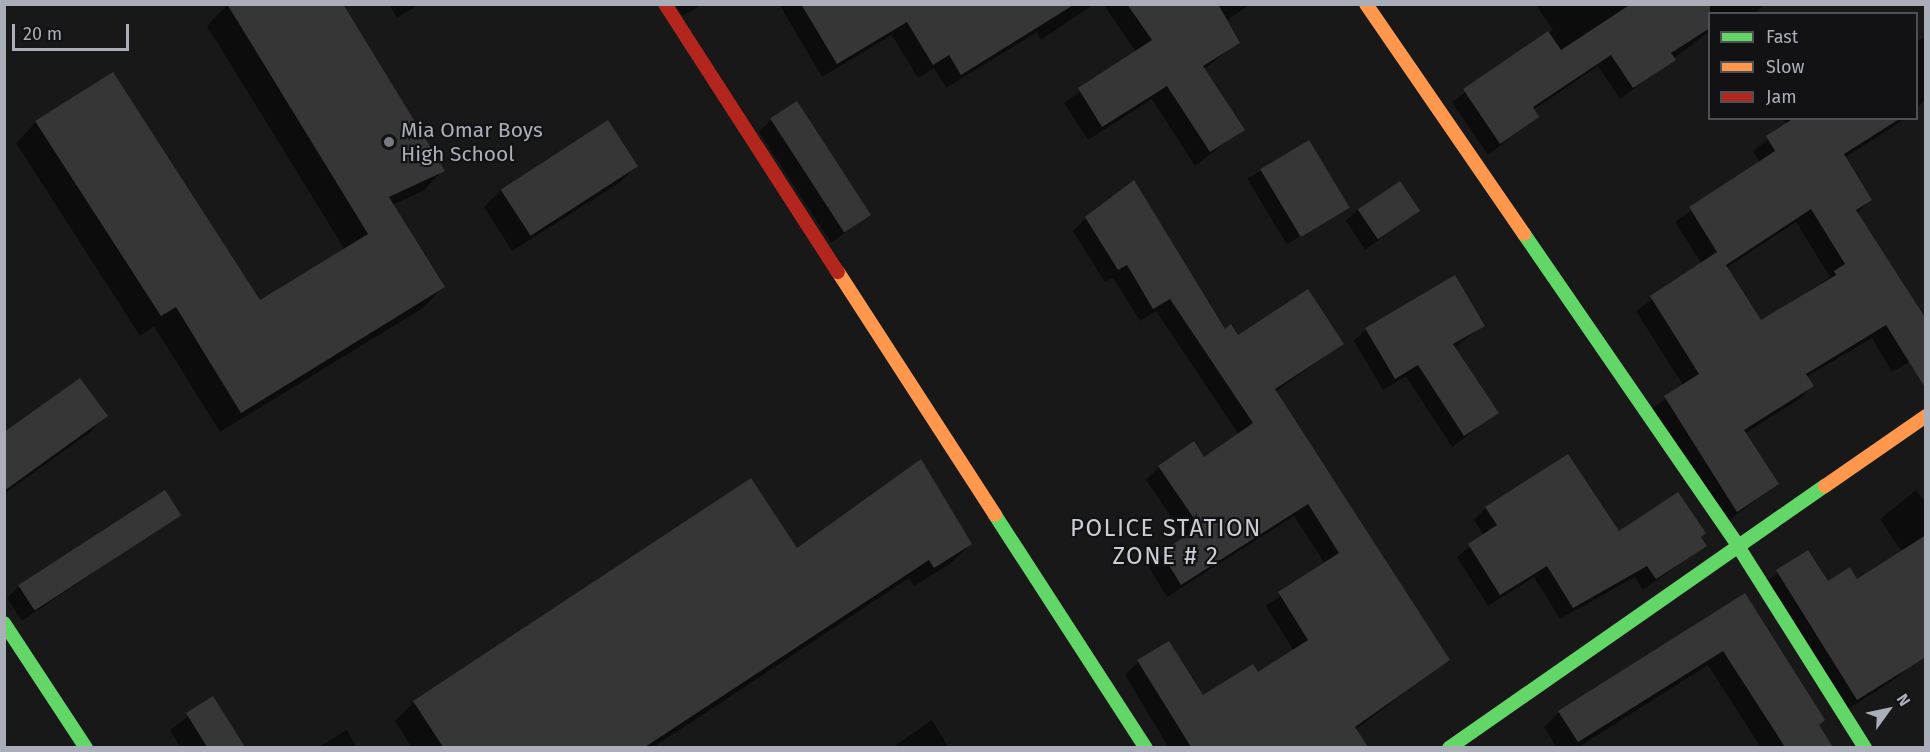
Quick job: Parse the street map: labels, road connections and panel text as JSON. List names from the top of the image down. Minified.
{"districts":["POLICE STATION ZONE # 2"],"places":["Mia Omar Boys High School"],"legend":["Fast","Slow","Jam"],"scale_bar":"20 m","north":"top right"}
